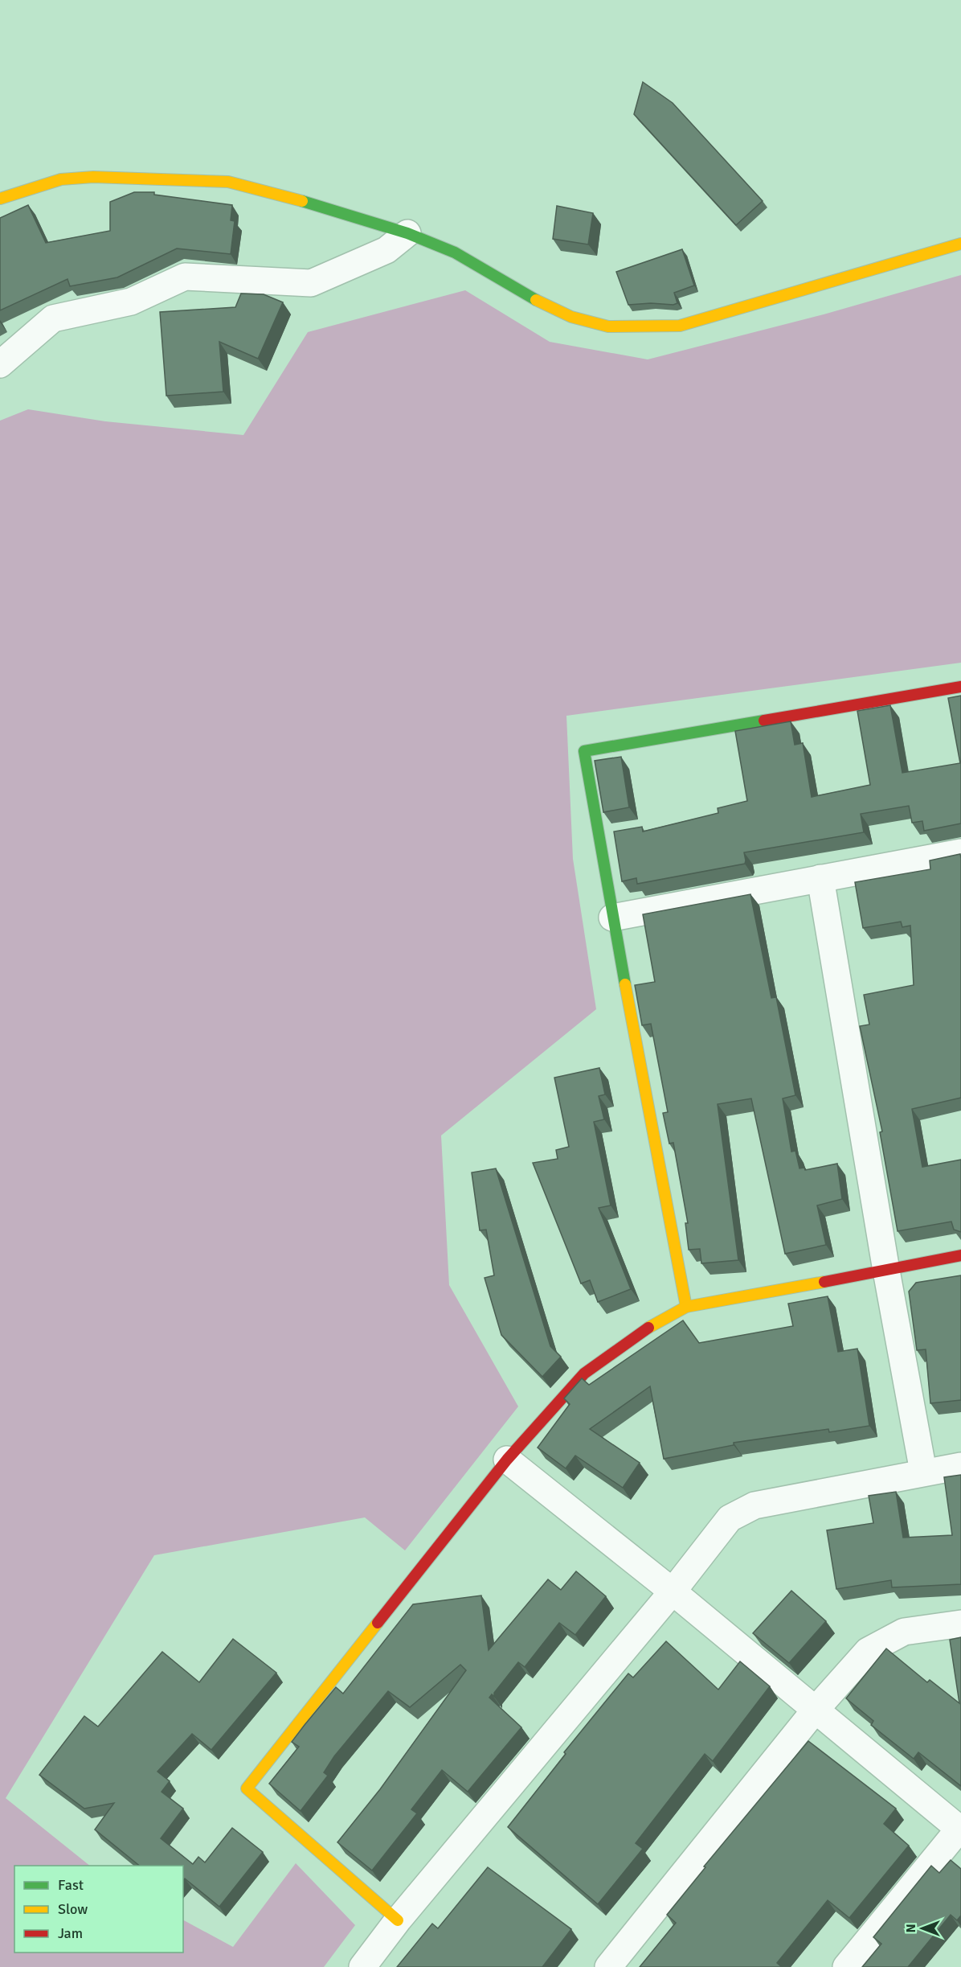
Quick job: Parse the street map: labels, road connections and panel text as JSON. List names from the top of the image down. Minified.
{"legend":["Fast","Slow","Jam"],"north":"left"}
